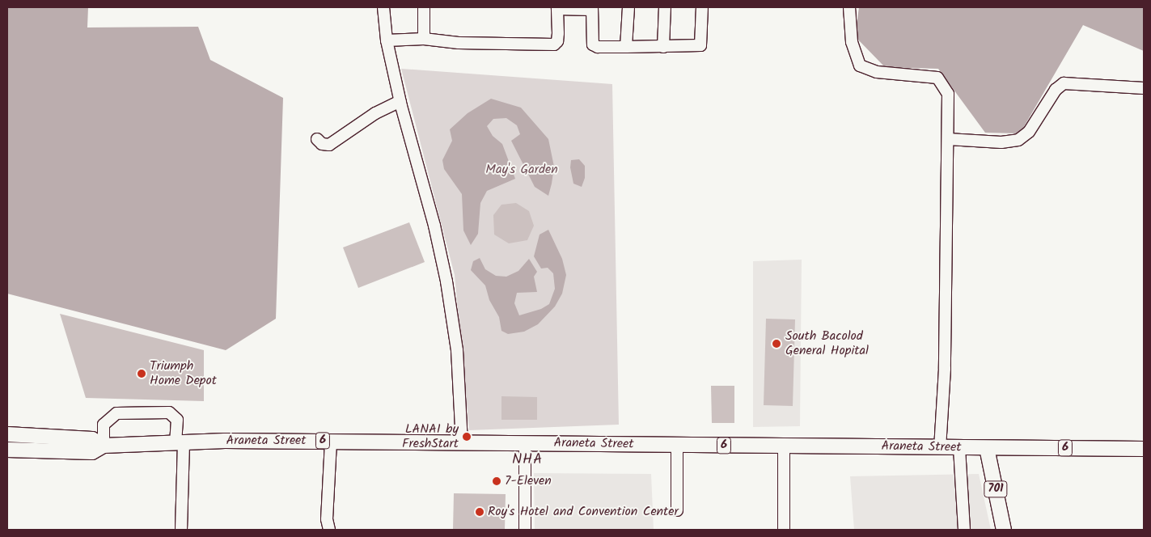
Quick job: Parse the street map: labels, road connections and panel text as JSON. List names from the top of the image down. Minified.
{"streets":{"main road":["Araneta Street","6","701"]},"crossings":[["Araneta Street","6"],["Araneta Street","701"],["6","701"]],"districts":["NHA"],"parks":["May's Garden"],"places":["South Bacolod General Hopital","Triumph Home Depot","LANAI by FreshStart","7-Eleven","Roy's Hotel and Convention Center"]}
